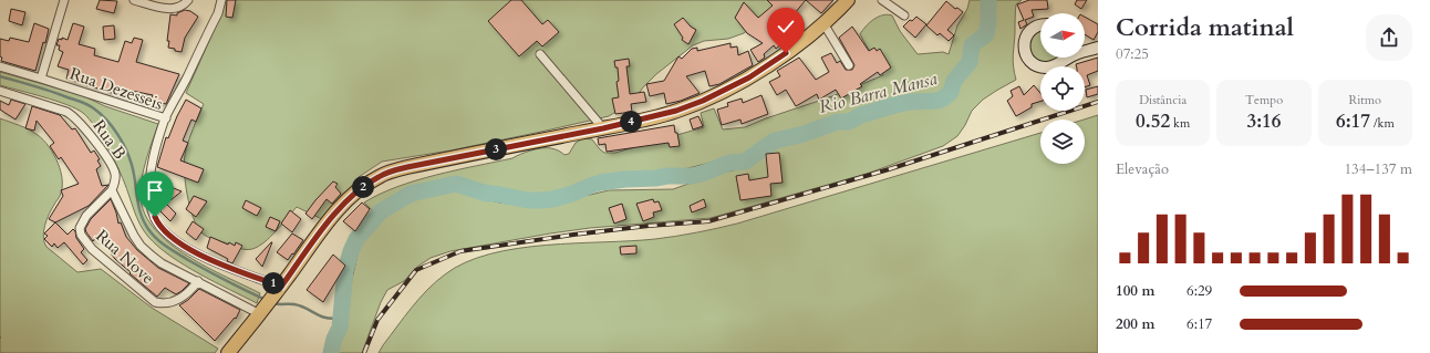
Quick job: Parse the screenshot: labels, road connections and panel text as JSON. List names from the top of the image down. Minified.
{"streets":{"street":["Rua Dezesseis","Rua B","Rua Nove"]},"crossings":[["Rua B","Rua Nove"]],"water":["Rio Barra Mansa"],"north":"right","page":{"heading":["Corrida matinal","07:25"],"stats":[["Distância","0.52 km"],["Tempo","3:16"],["Ritmo","6:17 /km"]],"pins":["4","3","2","1"],"chart":["Elevação","134–137 m"],"list":[{"name":"100 m","note":"6:29"},{"name":"200 m","note":"6:17"}]}}
